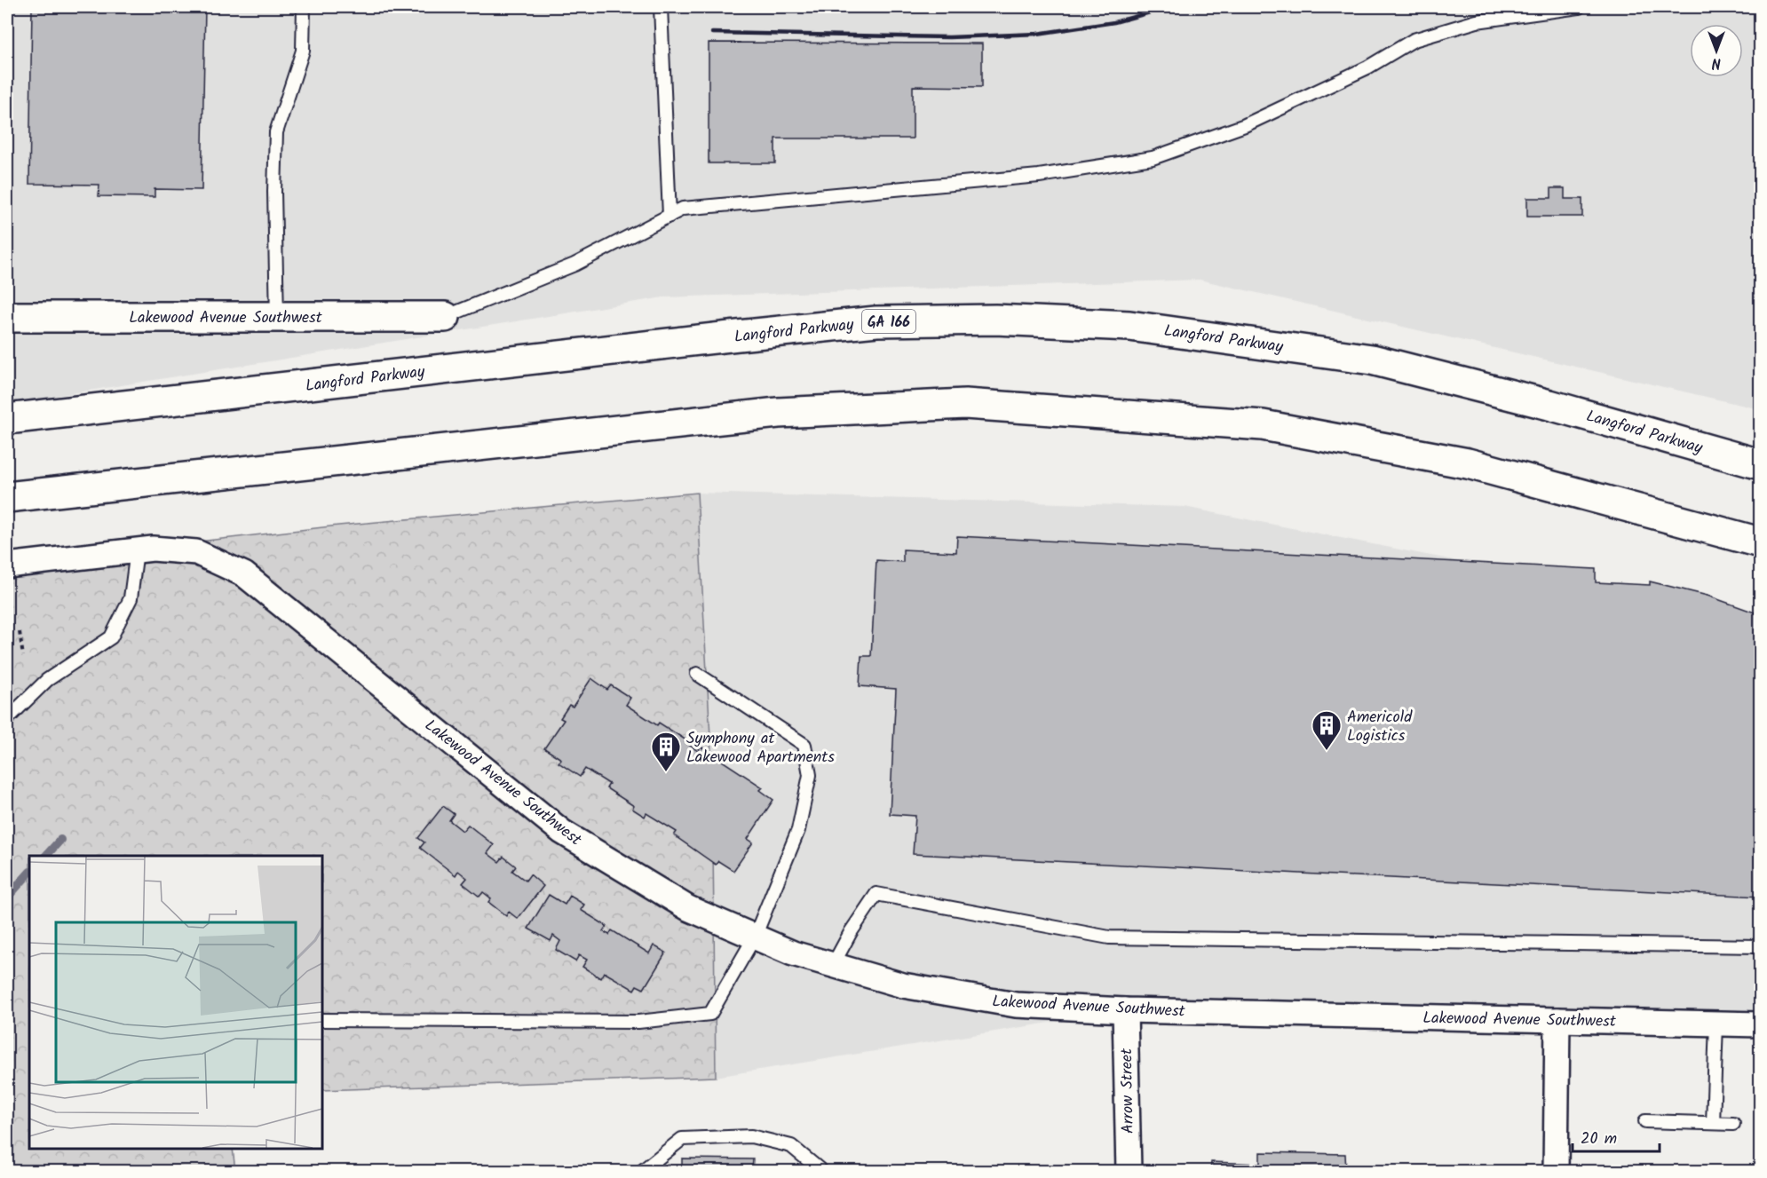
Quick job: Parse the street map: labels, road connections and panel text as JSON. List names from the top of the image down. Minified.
{"streets":{"main road":["Lakewood Avenue Southwest","GA 166","Langford Parkway"],"street":["Arrow Street"]},"crossings":[["Lakewood Avenue Southwest","Arrow Street"]],"places":{"building":["Americold Logistics","Symphony at Lakewood Apartments"]},"scale_bar":"20 m","north":"bottom"}
